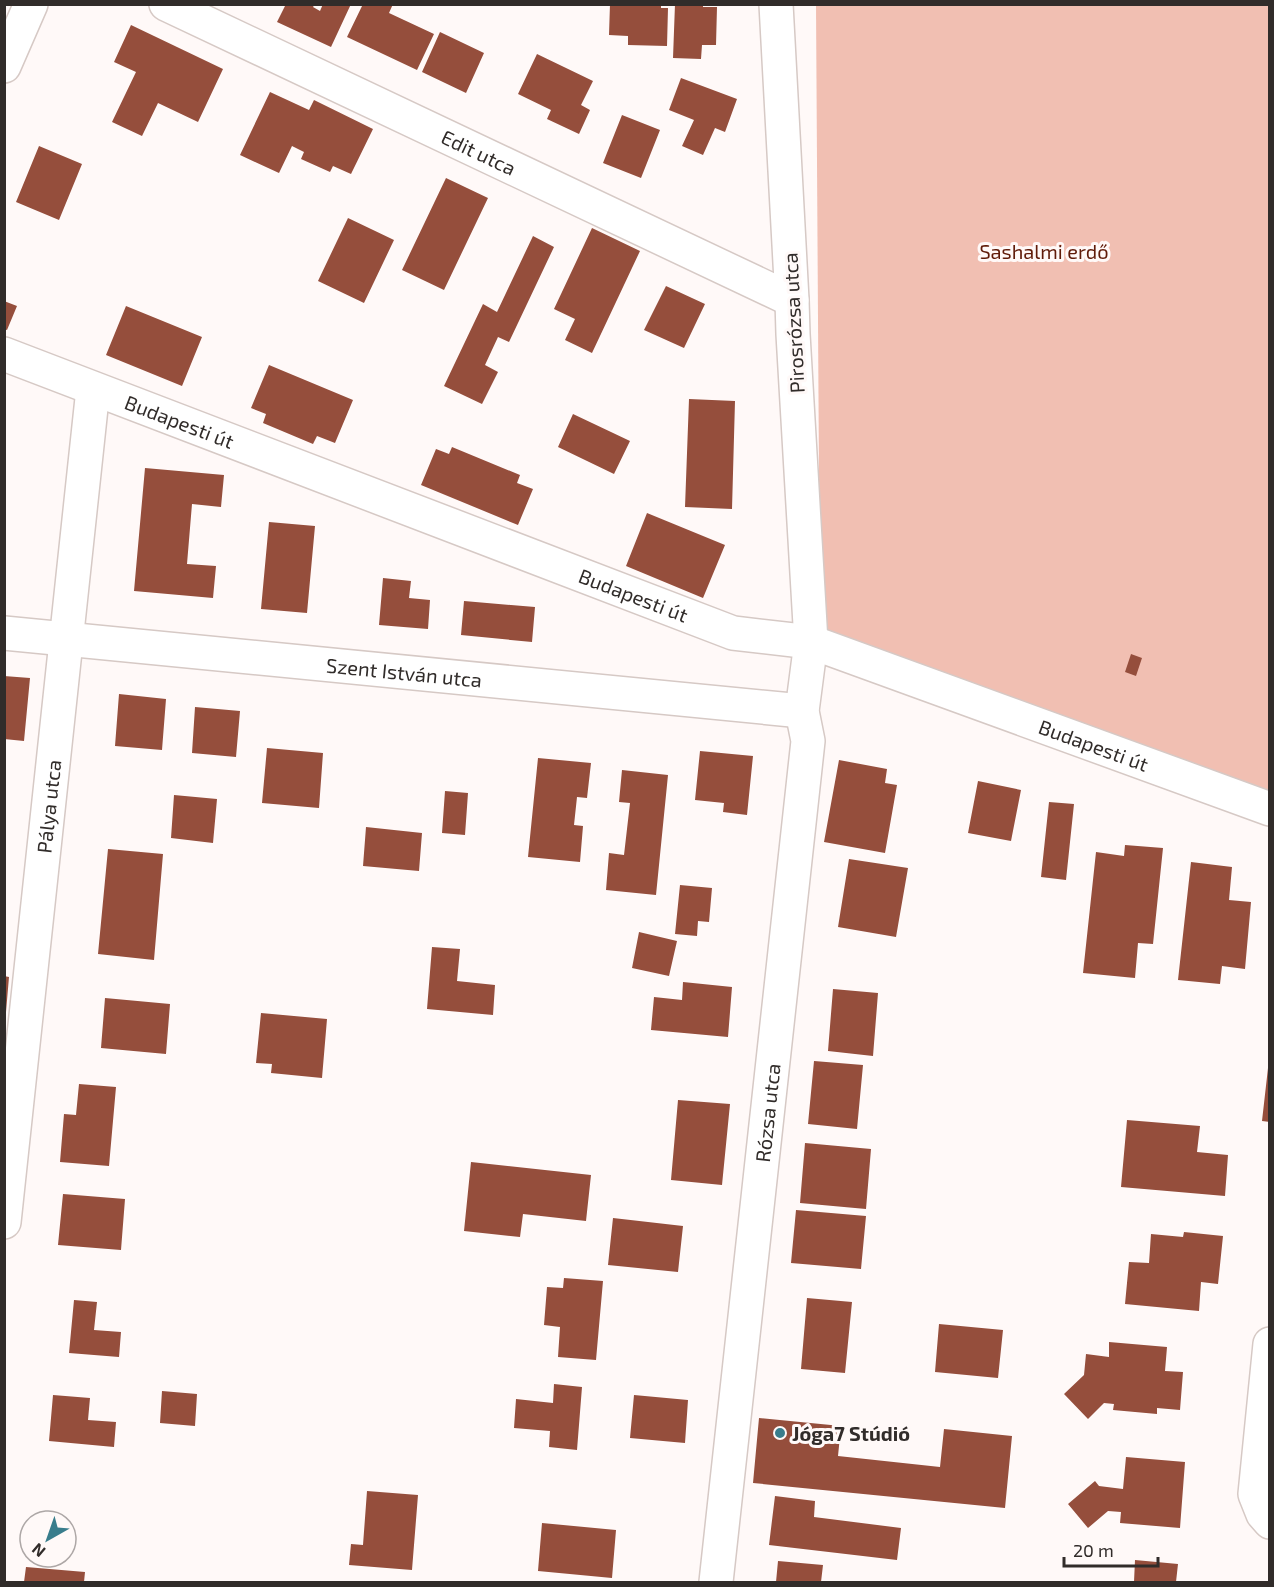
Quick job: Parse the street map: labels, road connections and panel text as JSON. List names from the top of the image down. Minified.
{"streets":{"street":["Edit utca","Pirosrózsa utca","Budapesti út","Szent István utca","Pálya utca","Rózsa utca"]},"crossings":[["Edit utca","Pirosrózsa utca"],["Pirosrózsa utca","Budapesti út"],["Pirosrózsa utca","Rózsa utca"],["Budapesti út","Pálya utca"],["Budapesti út","Rózsa utca"],["Szent István utca","Pálya utca"],["Szent István utca","Rózsa utca"]],"parks":["Sashalmi erdő"],"places":["Jóga7 Stúdió"],"scale_bar":"20 m","north":"bottom left"}
